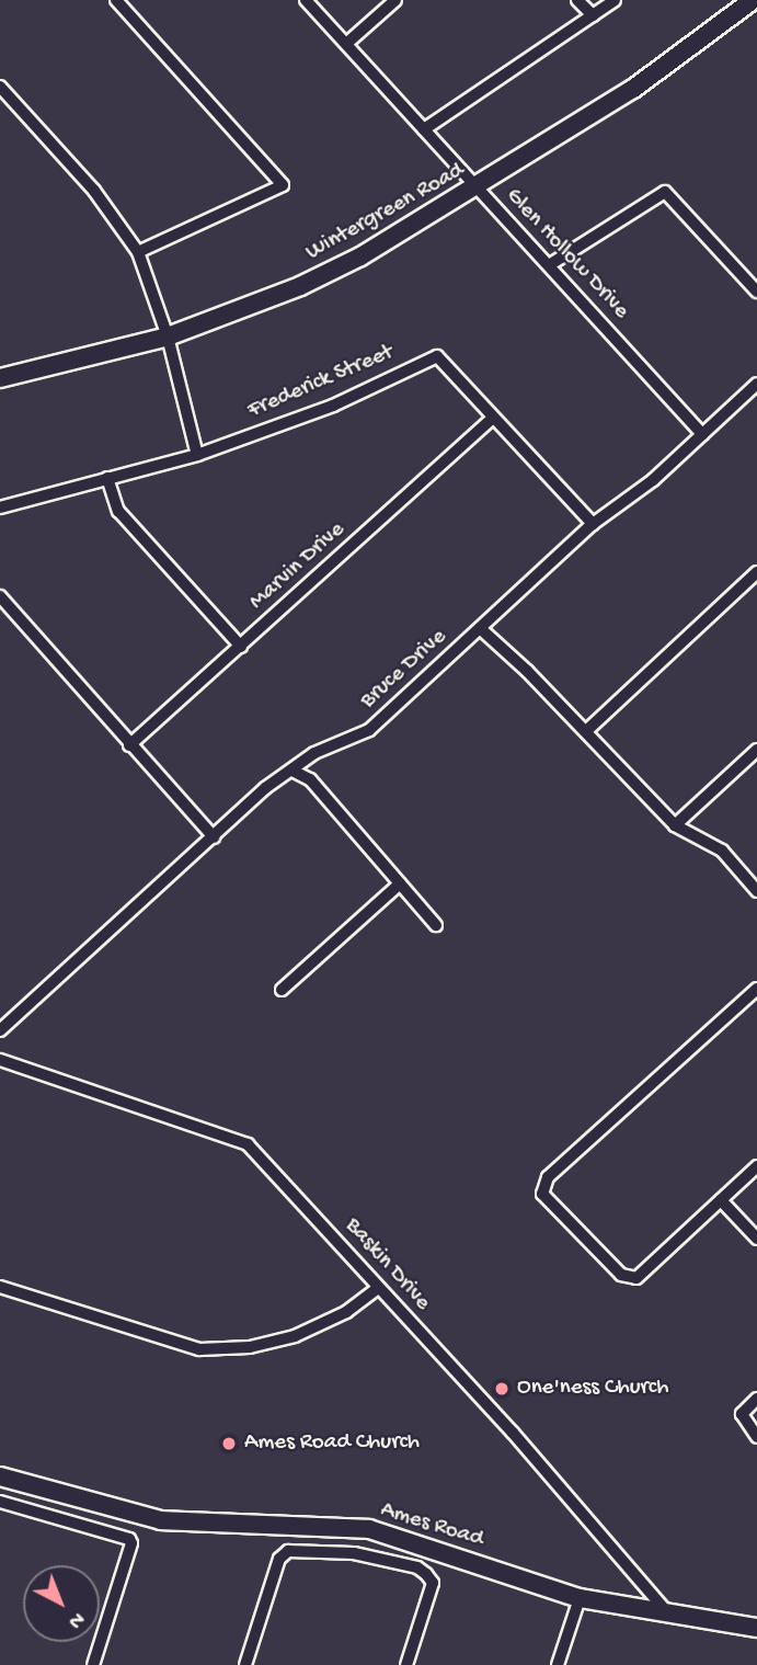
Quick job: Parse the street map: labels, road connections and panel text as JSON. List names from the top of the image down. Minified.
{"streets":{"street":["Wintergreen Road","Glen Hollow Drive","Frederick Street","Marvin Drive","Bruce Drive","Baskin Drive","Ames Road"]},"crossings":[["Wintergreen Road","Glen Hollow Drive"],["Glen Hollow Drive","Bruce Drive"],["Frederick Street","Marvin Drive"],["Frederick Street","Bruce Drive"],["Baskin Drive","Ames Road"]],"places":["One'ness Church","Ames Road Church"],"north":"bottom right"}
